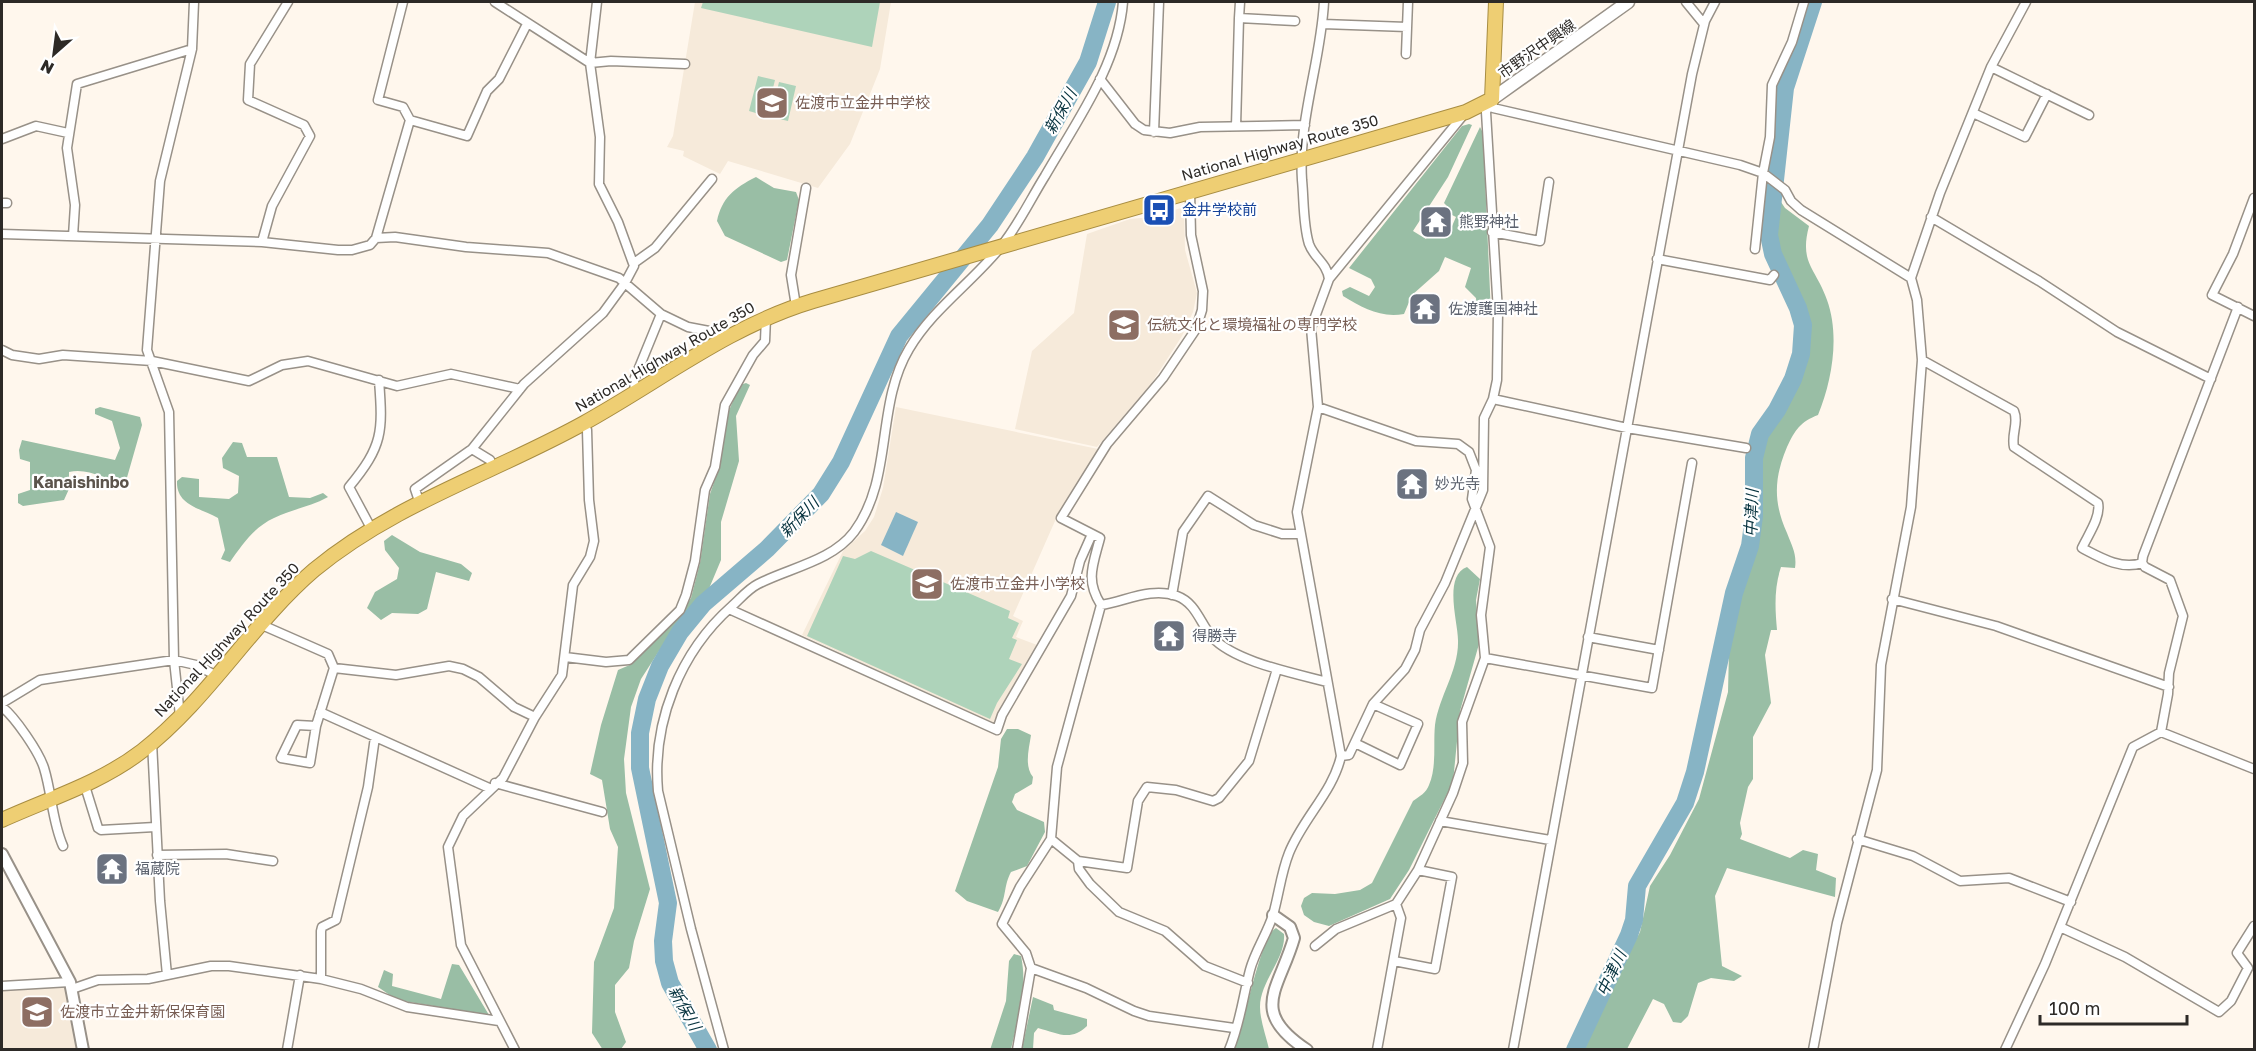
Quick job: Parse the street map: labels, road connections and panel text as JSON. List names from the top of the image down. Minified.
{"streets":{"highway":["National Highway Route 350"],"main road":["市野沢中興線"]},"crossings":[["市野沢中興線","National Highway Route 350"]],"districts":["Kanaishinbo"],"water":["新保川","中津川"],"places":{"school or university":["佐渡市立金井中学校","伝統文化と環境福祉の専門学校","佐渡市立金井小学校","佐渡市立金井新保保育園"],"bus stop":["金井学校前"],"temple":["熊野神社","佐渡護国神社","妙光寺","得勝寺","福蔵院"]},"scale_bar":"100 m","north":"bottom left"}
